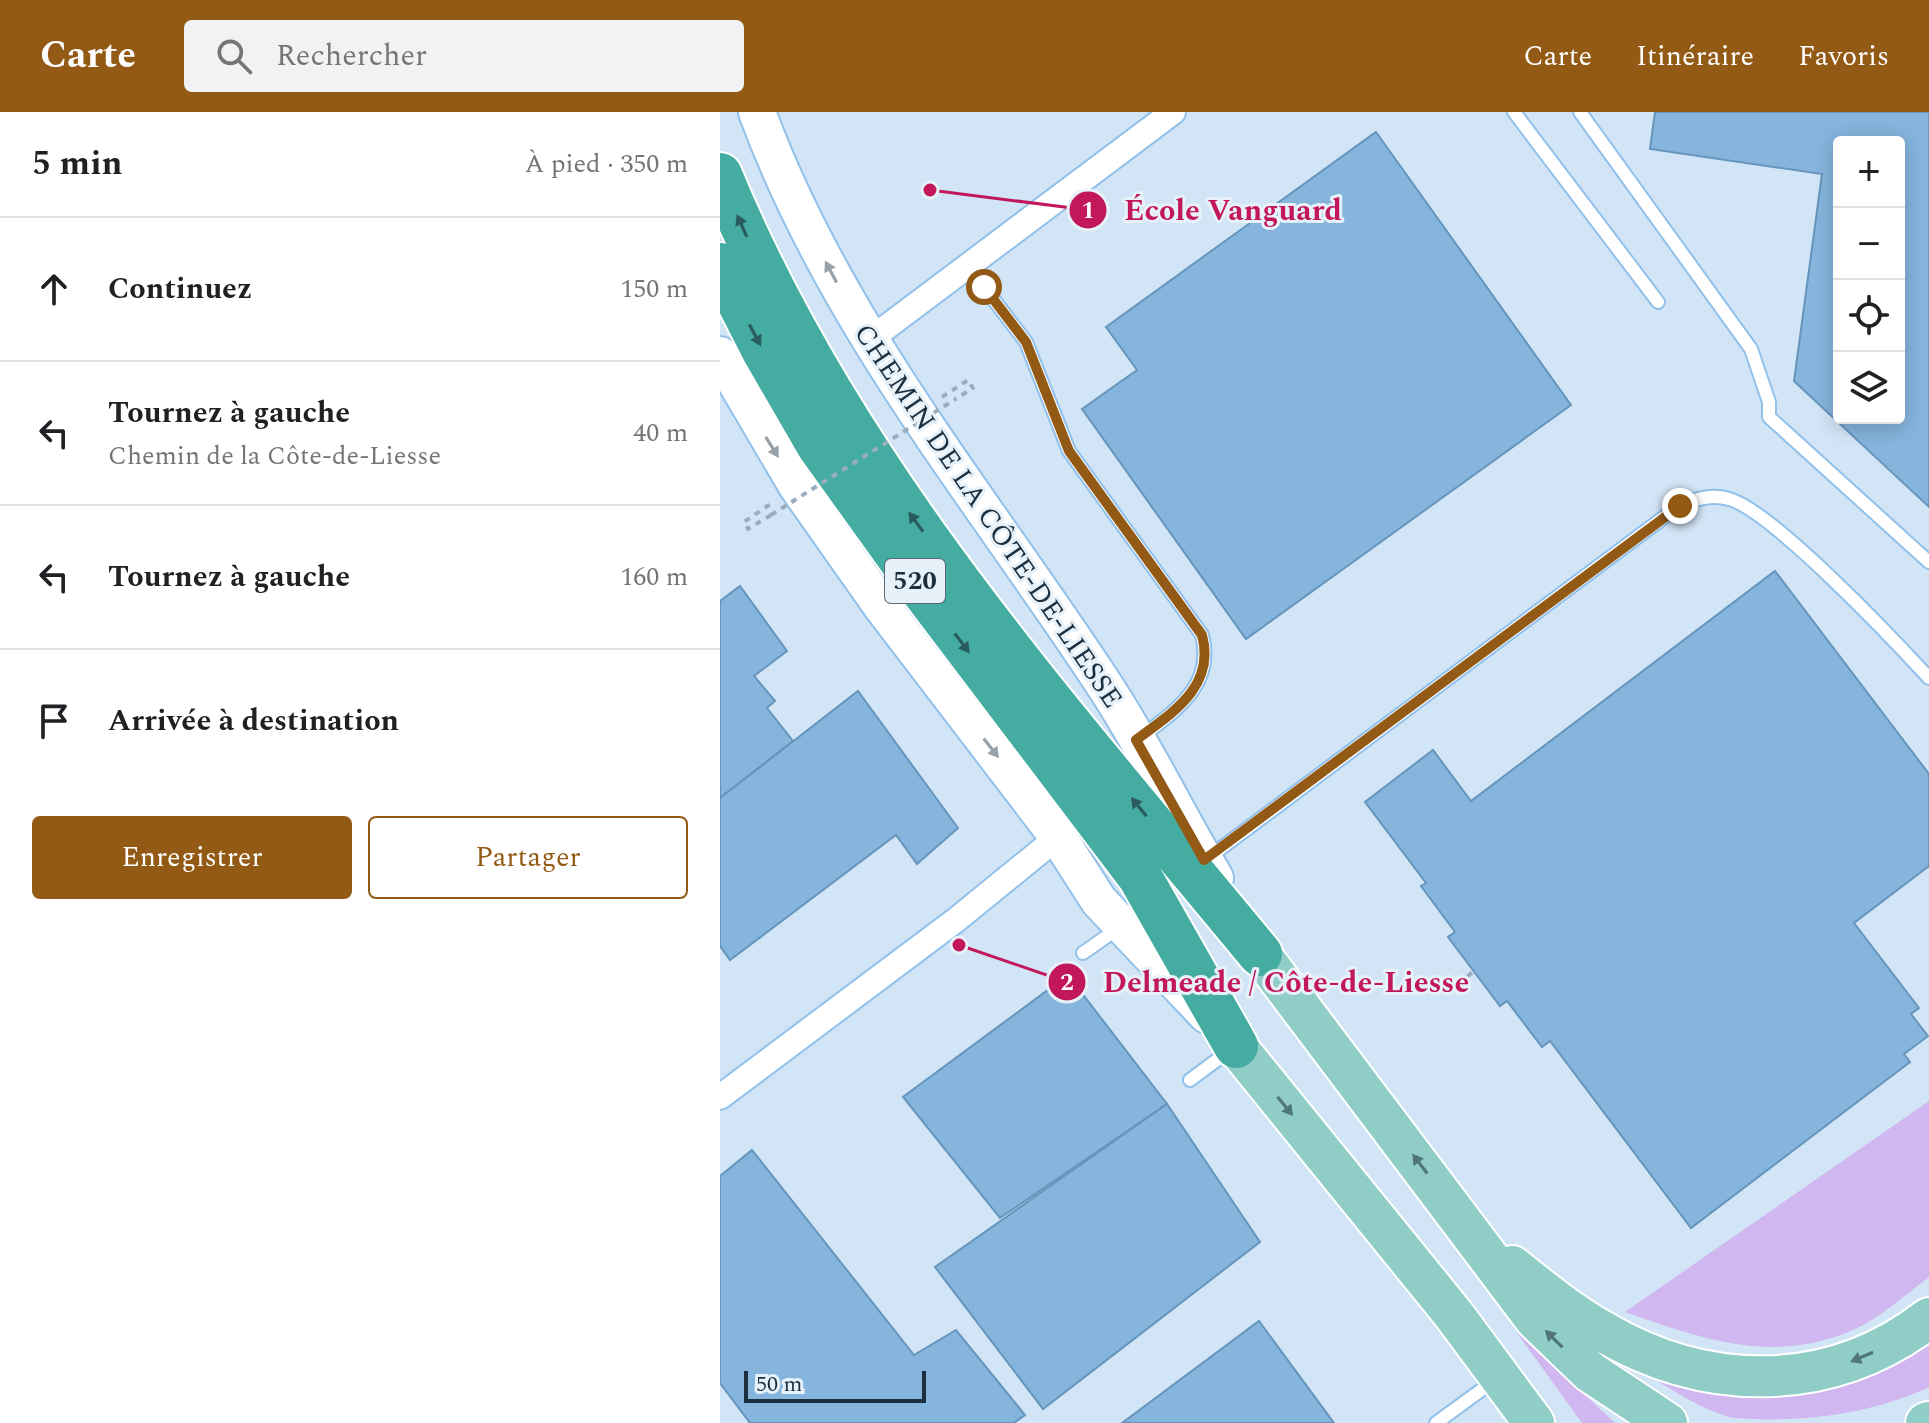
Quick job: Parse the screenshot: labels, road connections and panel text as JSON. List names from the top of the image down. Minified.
{"streets":{"highway":["CHEMIN DE LA CÔTE-DE-LIESSE","520"]},"places":["École Vanguard","Delmeade / Côte-de-Liesse"],"scale_bar":"50 m","page":{"header":"Carte","search":"Rechercher","nav":["Carte","Itinéraire","Favoris"],"heading":["5 min","À pied · 350 m"],"map_buttons":["+","−"],"list":[["Continuez","150 m"],["Tournez à gauche","Chemin de la Côte-de-Liesse","40 m"],["Tournez à gauche","160 m"],"Arrivée à destination"],"buttons":["Enregistrer","Partager"],"scale":"50 m"}}
